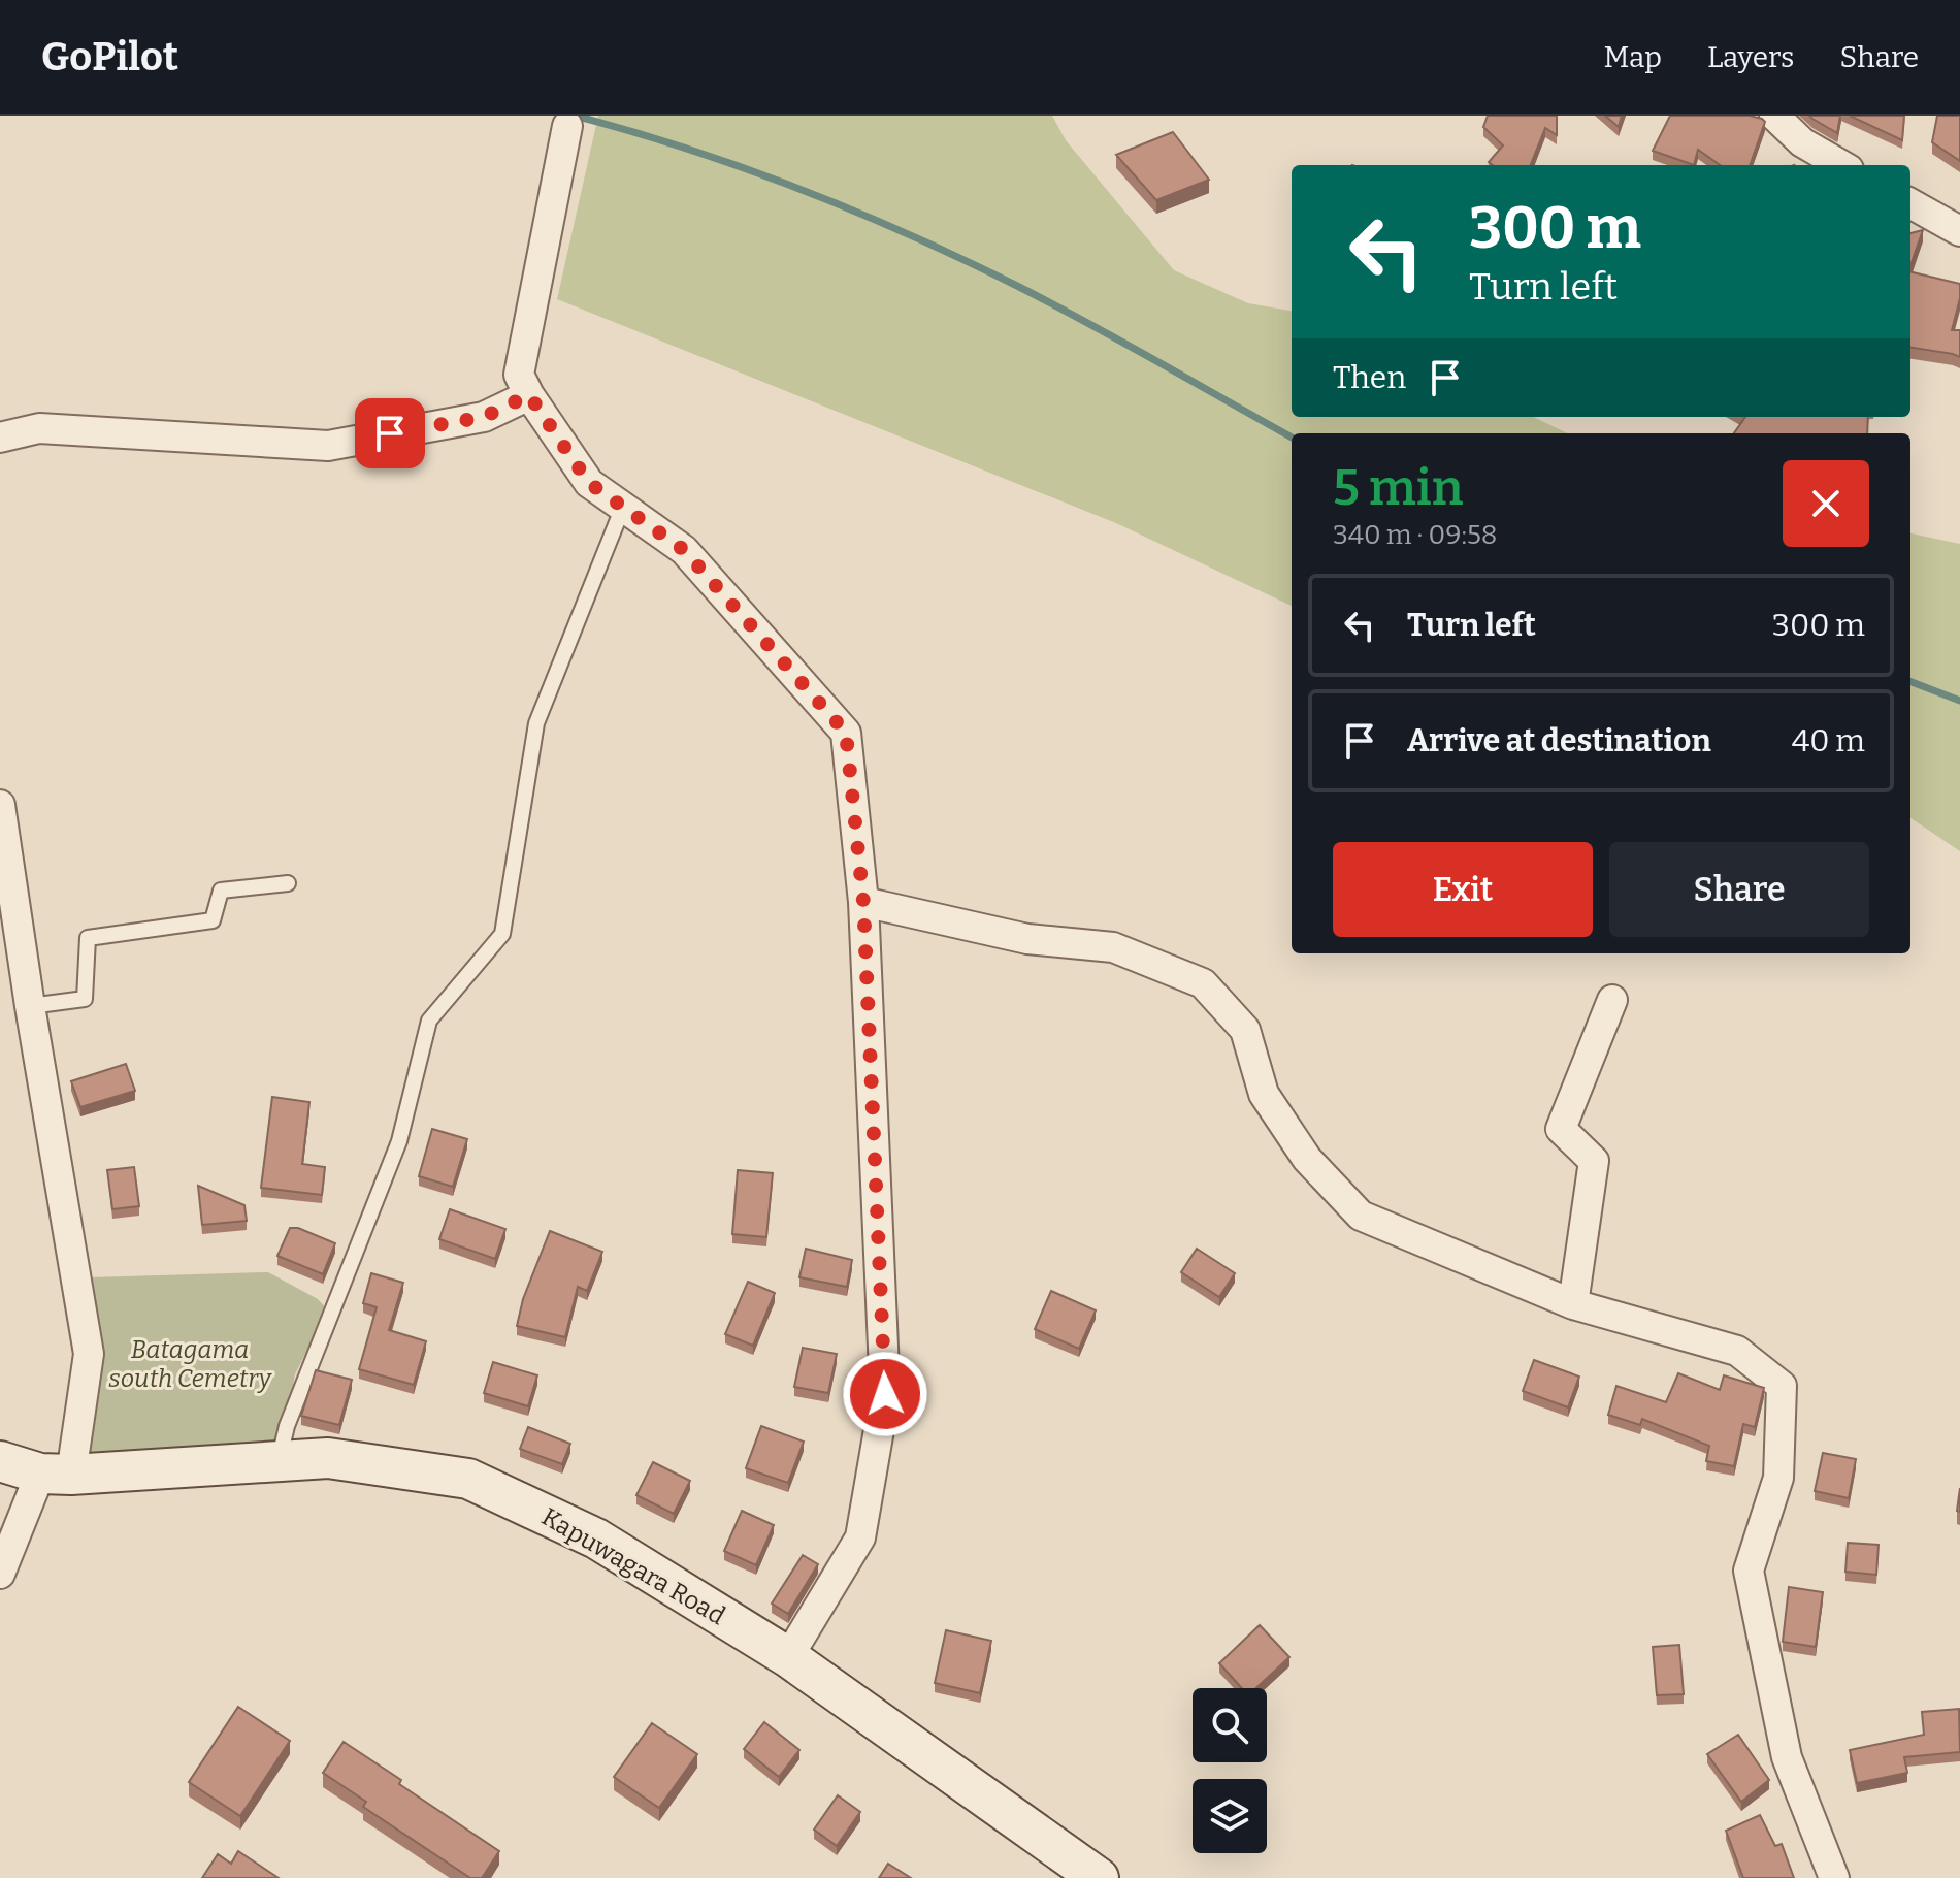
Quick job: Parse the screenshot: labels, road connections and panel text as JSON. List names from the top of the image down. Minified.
{"streets":{"street":["Kapuwagara Road"]},"parks":["Batagama south Cemetry"],"page":{"header":"GoPilot","nav":["Map","Layers","Share"],"turn":["300 m","Turn left"],"then":"Then","heading":["5 min","340 m · 09:58"],"list":[{"name":"Turn left","value":"300 m"},{"name":"Arrive at destination","value":"40 m"}],"buttons":["Exit","Share"]}}
